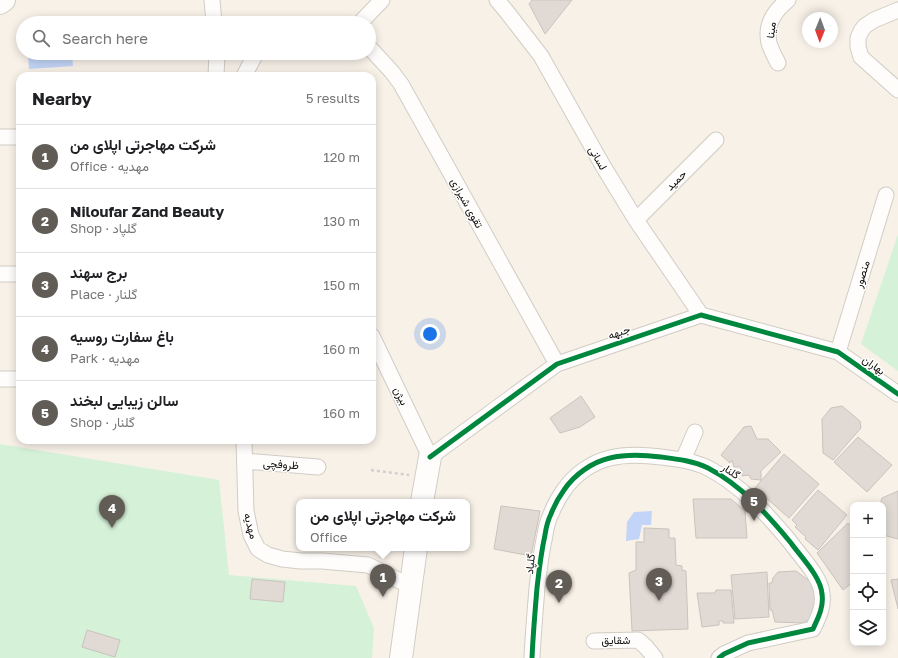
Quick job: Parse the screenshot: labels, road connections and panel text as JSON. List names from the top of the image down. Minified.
{"streets":{"street":["مینا","لسانی","حمید","تقوی شیرازی","منصور","جبهه","بهاران","بیژن","ظروفچی","گلنار","مهدیه","گلپاد","شقایق"]},"crossings":[["لسانی","حمید"],["لسانی","جبهه"],["تقوی شیرازی","جبهه"],["منصور","بهاران"],["جبهه","بیژن"],["ظروفچی","مهدیه"],["گلنار","گلپاد"]],"north":"bottom","page":{"search":"Search here","heading":["Nearby","5 results"],"list":[{"mark":"1","name":"شرکت مهاجرتی اپلای من","note":"Office · مهدیه","value":"120 m"},{"mark":"2","name":"Niloufar Zand Beauty","note":"Shop · گلپاد","value":"130 m"},{"mark":"3","name":"برج سهند","note":"Place · گلنار","value":"150 m"},{"mark":"4","name":"باغ سفارت روسیه","note":"Park · مهدیه","value":"160 m"},{"mark":"5","name":"سالن زیبایی لبخند","note":"Shop · گلنار","value":"160 m"}],"pins":["5","4","1","3","2"],"popup":["شرکت مهاجرتی اپلای من","Office"],"map_buttons":["+","−"]}}
